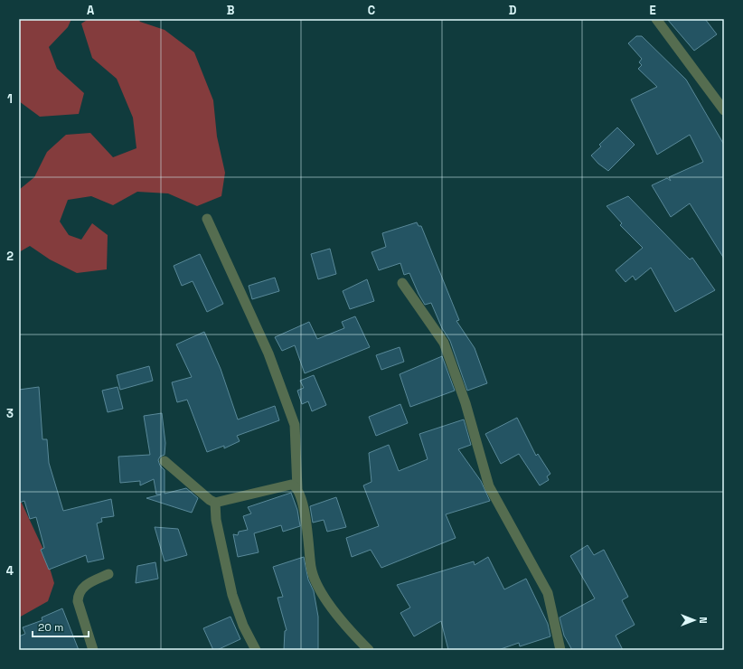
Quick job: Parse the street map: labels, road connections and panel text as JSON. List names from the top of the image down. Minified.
{"scale_bar":"20 m","north":"right","grid":{"columns":["A","B","C","D","E"],"rows":["1","2","3","4"]}}
